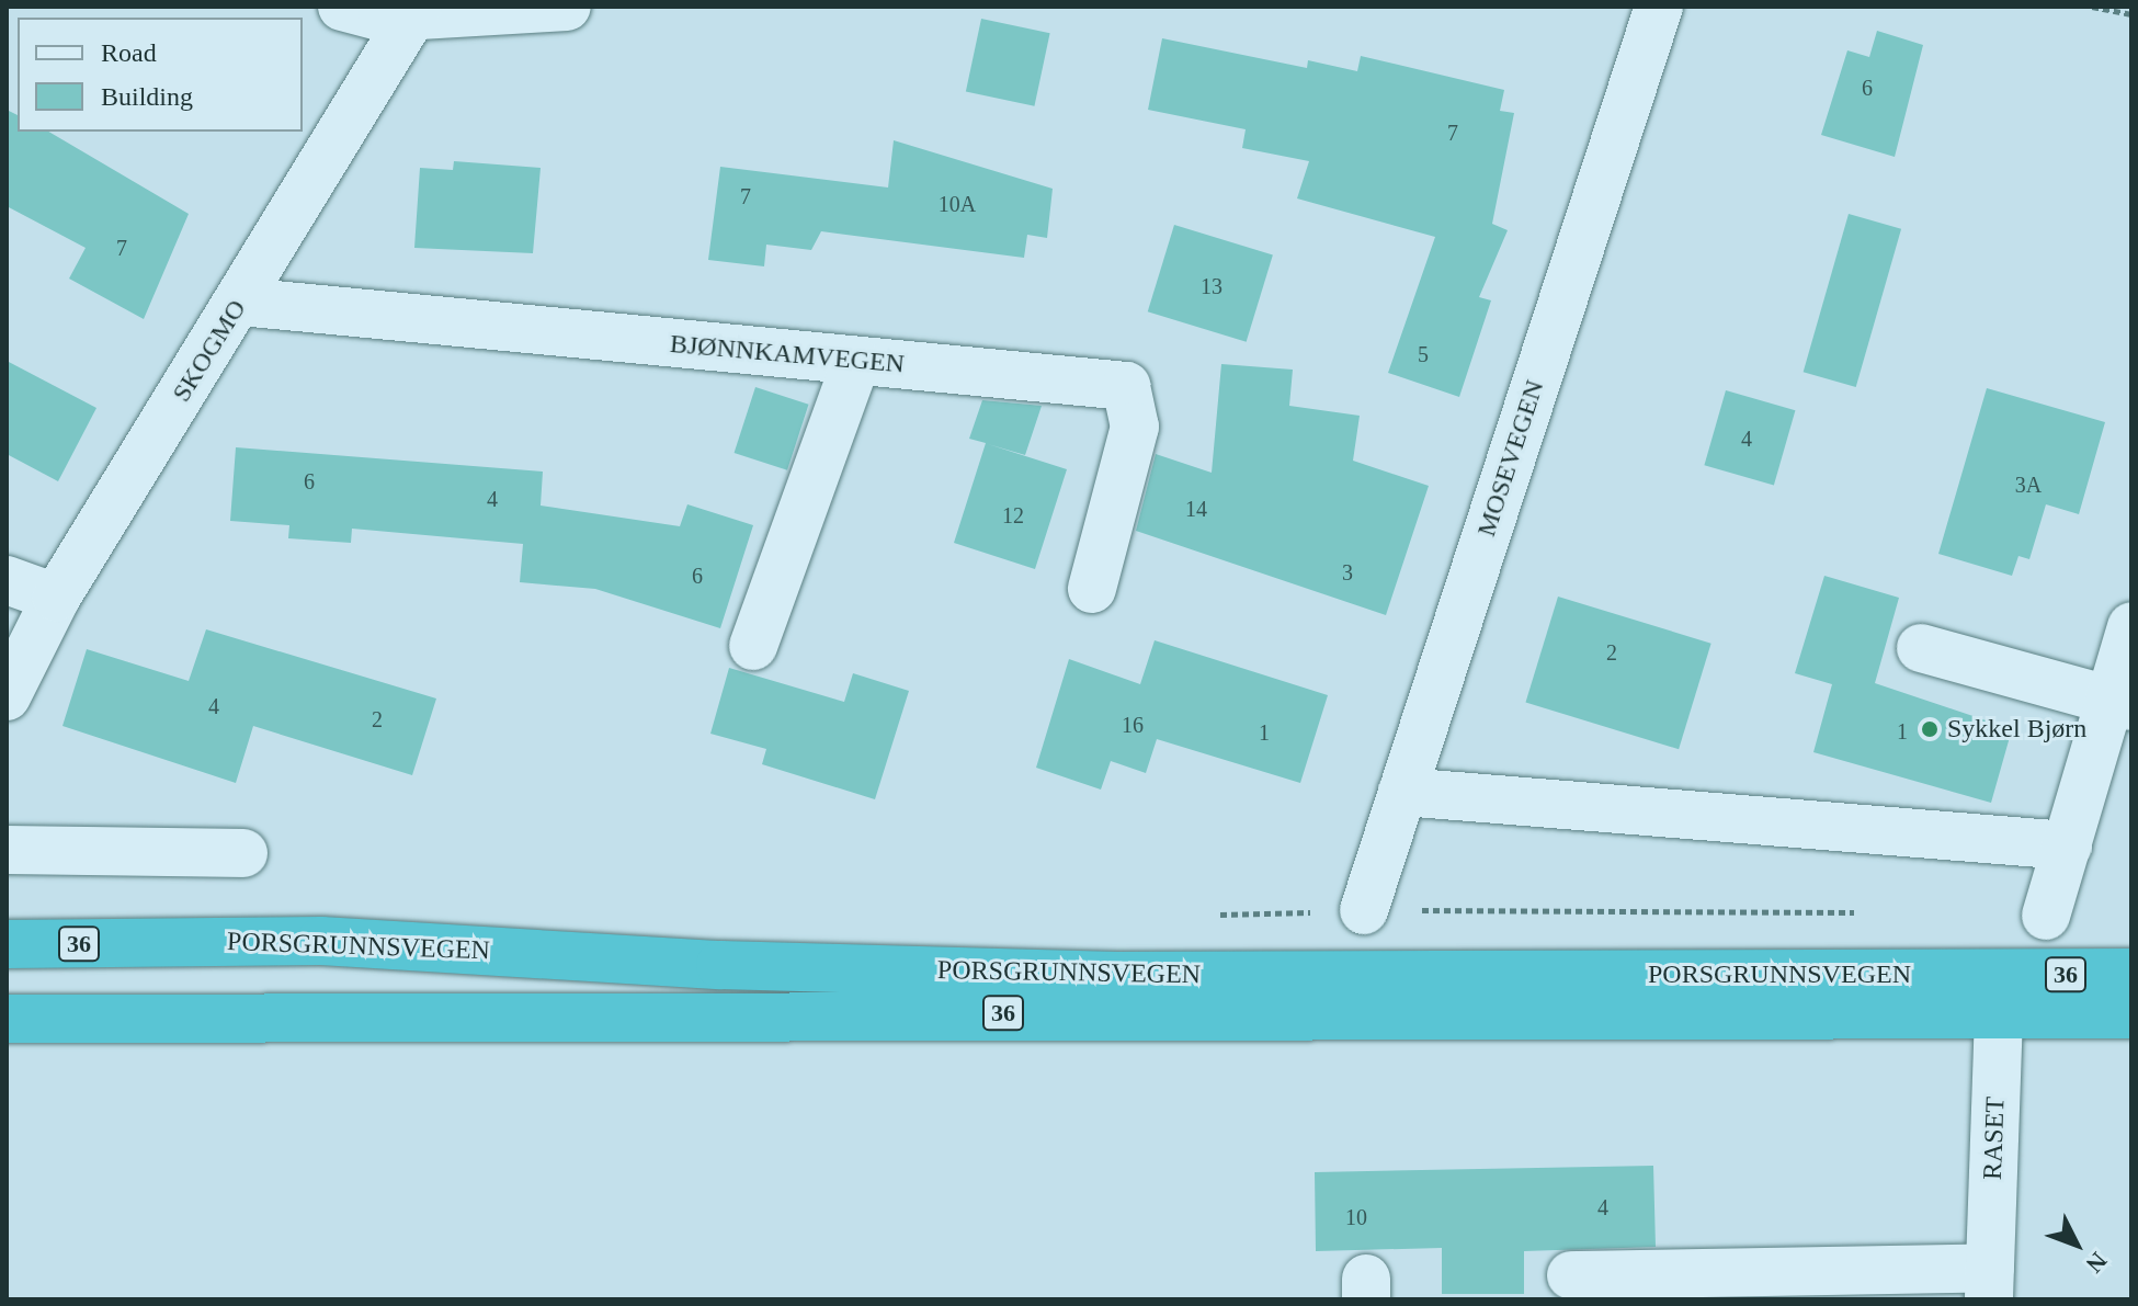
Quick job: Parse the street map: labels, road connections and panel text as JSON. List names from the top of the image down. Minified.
{"streets":{"highway":["36","PORSGRUNNSVEGEN"],"street":["SKOGMO","BJØNNKAMVEGEN","MOSEVEGEN","RASET"]},"crossings":[["SKOGMO","BJØNNKAMVEGEN"],["PORSGRUNNSVEGEN","RASET"]],"places":["Sykkel Bjørn"],"house_numbers":["6","7","7","10A","7","13","5","4","6","3A","4","14","12","3","6","2","4","2","16","1","1","4","10"],"legend":["Road","Building"],"north":"bottom right"}
